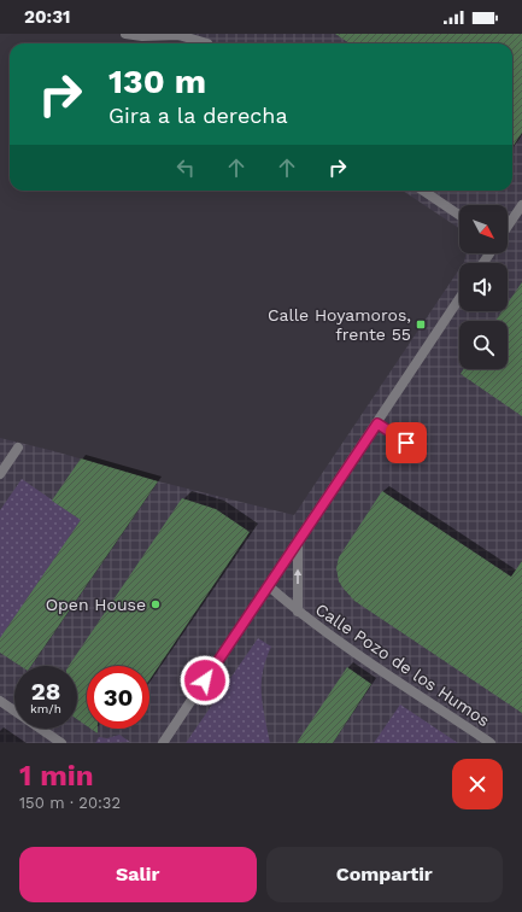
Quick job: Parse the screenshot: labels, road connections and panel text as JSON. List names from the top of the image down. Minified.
{"streets":{"street":["Calle Pozo de los Humos"]},"places":{"transit":["Calle Hoyamoros, frente 55"],"other":["Open House"]},"north":"bottom right","page":{"status":"20:31","turn":["130 m","Gira a la derecha"],"speed":"28 km/h","limit":"30","heading":["1 min","150 m · 20:32"],"buttons":["Salir","Compartir"]}}
